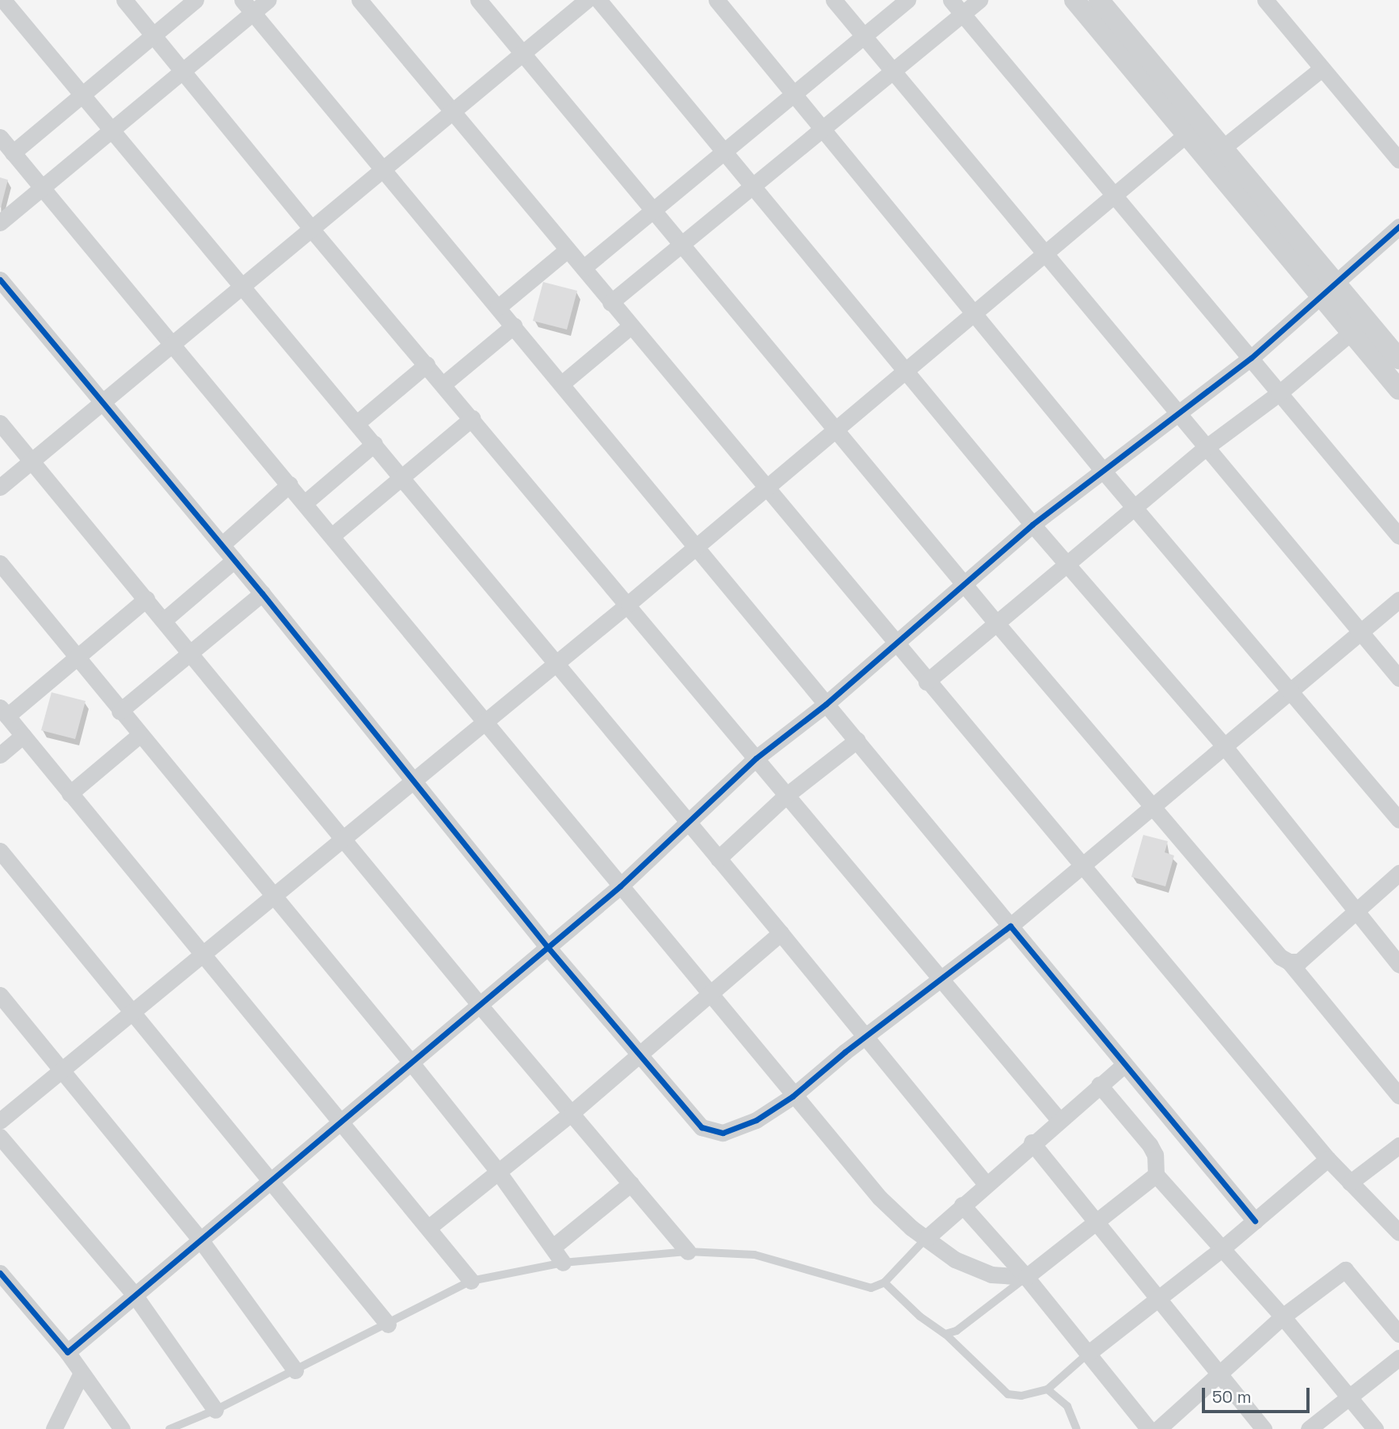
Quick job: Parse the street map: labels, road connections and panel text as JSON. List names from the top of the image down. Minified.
{"scale_bar":"50 m"}
